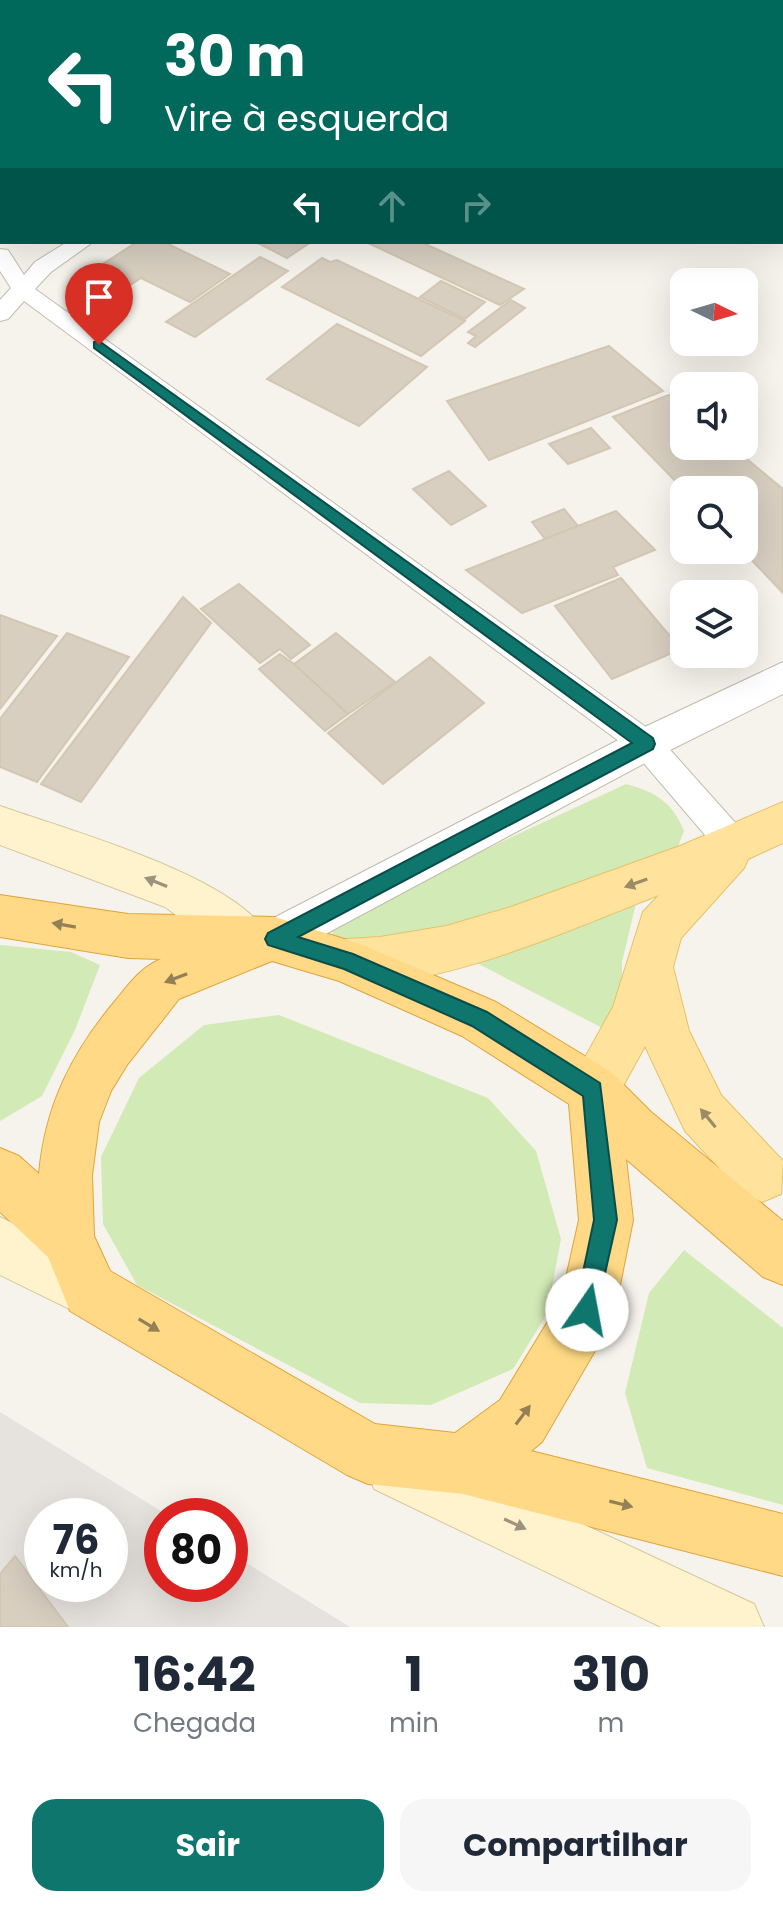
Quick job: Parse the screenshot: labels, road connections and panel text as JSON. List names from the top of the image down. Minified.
{"north":"right","page":{"turn":["30 m","Vire à esquerda"],"speed":"76 km/h","limit":"80","eta":["16:42","Chegada","1","min","310","m"],"buttons":["Sair","Compartilhar"]}}
